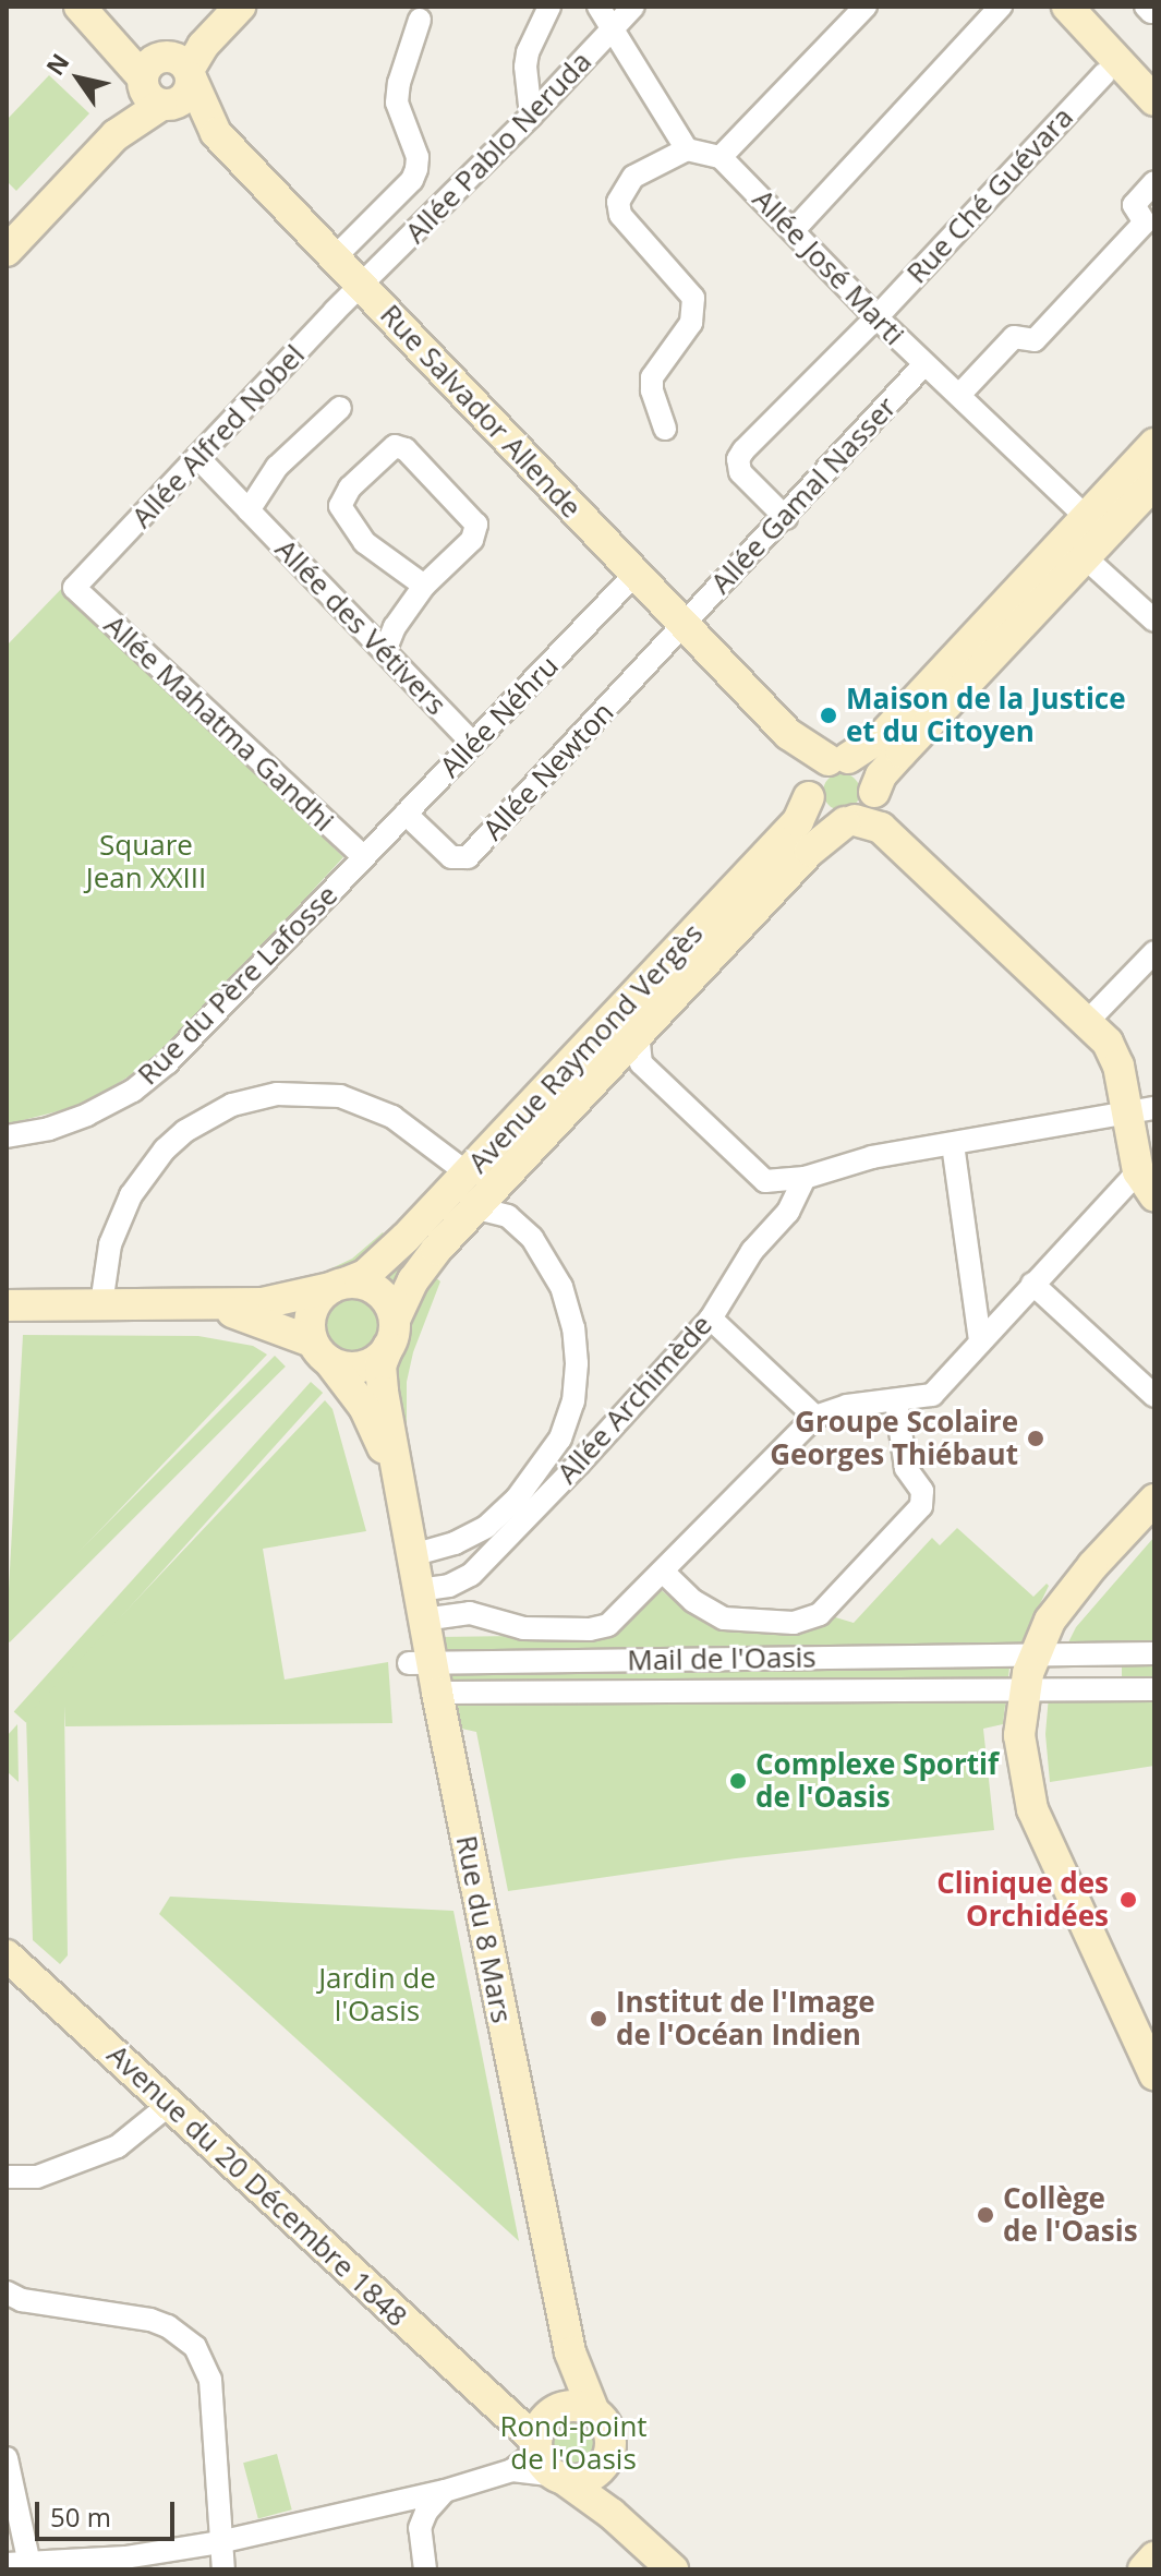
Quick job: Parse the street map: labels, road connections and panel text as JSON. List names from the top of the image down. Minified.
{"streets":{"main road":["Rue Salvador Allende","Avenue Raymond Vergès","Rue du 8 Mars","Avenue du 20 Décembre 1848"],"street":["Allée Pablo Neruda","Rue Ché Guévara","Allée José Marti","Allée Alfred Nobel","Allée Gamal Nasser","Allée des Vétivers","Allée Néhru","Allée Mahatma Gandhi","Allée Newton","Rue du Père Lafosse","Allée Archimède","Mail de l'Oasis"]},"crossings":[["Allée Pablo Neruda","Rue Salvador Allende"],["Allée Pablo Neruda","Allée Alfred Nobel"],["Rue Ché Guévara","Allée José Marti"],["Rue Ché Guévara","Allée Gamal Nasser"],["Allée José Marti","Allée Gamal Nasser"],["Allée José Marti","Avenue Raymond Vergès"],["Rue Salvador Allende","Allée Alfred Nobel"],["Rue Salvador Allende","Allée Gamal Nasser"],["Rue Salvador Allende","Allée Néhru"],["Rue Salvador Allende","Allée Newton"],["Rue Salvador Allende","Avenue Raymond Vergès"],["Allée Alfred Nobel","Allée des Vétivers"],["Allée Alfred Nobel","Allée Mahatma Gandhi"],["Allée Gamal Nasser","Allée Newton"],["Allée des Vétivers","Allée Néhru"],["Allée Néhru","Allée Mahatma Gandhi"],["Allée Néhru","Allée Newton"],["Allée Néhru","Rue du Père Lafosse"],["Allée Mahatma Gandhi","Rue du Père Lafosse"],["Avenue Raymond Vergès","Rue du 8 Mars"],["Allée Archimède","Rue du 8 Mars"],["Mail de l'Oasis","Rue du 8 Mars"],["Rue du 8 Mars","Avenue du 20 Décembre 1848"]],"parks":["Square Jean XXIII","Jardin de l'Oasis","Rond-point de l'Oasis"],"places":["Maison de la Justice et du Citoyen","Groupe Scolaire Georges Thiébaut","Complexe Sportif de l'Oasis","Clinique des Orchidées","Institut de l'Image de l'Océan Indien","Collège de l'Oasis"],"scale_bar":"50 m","north":"top left"}
